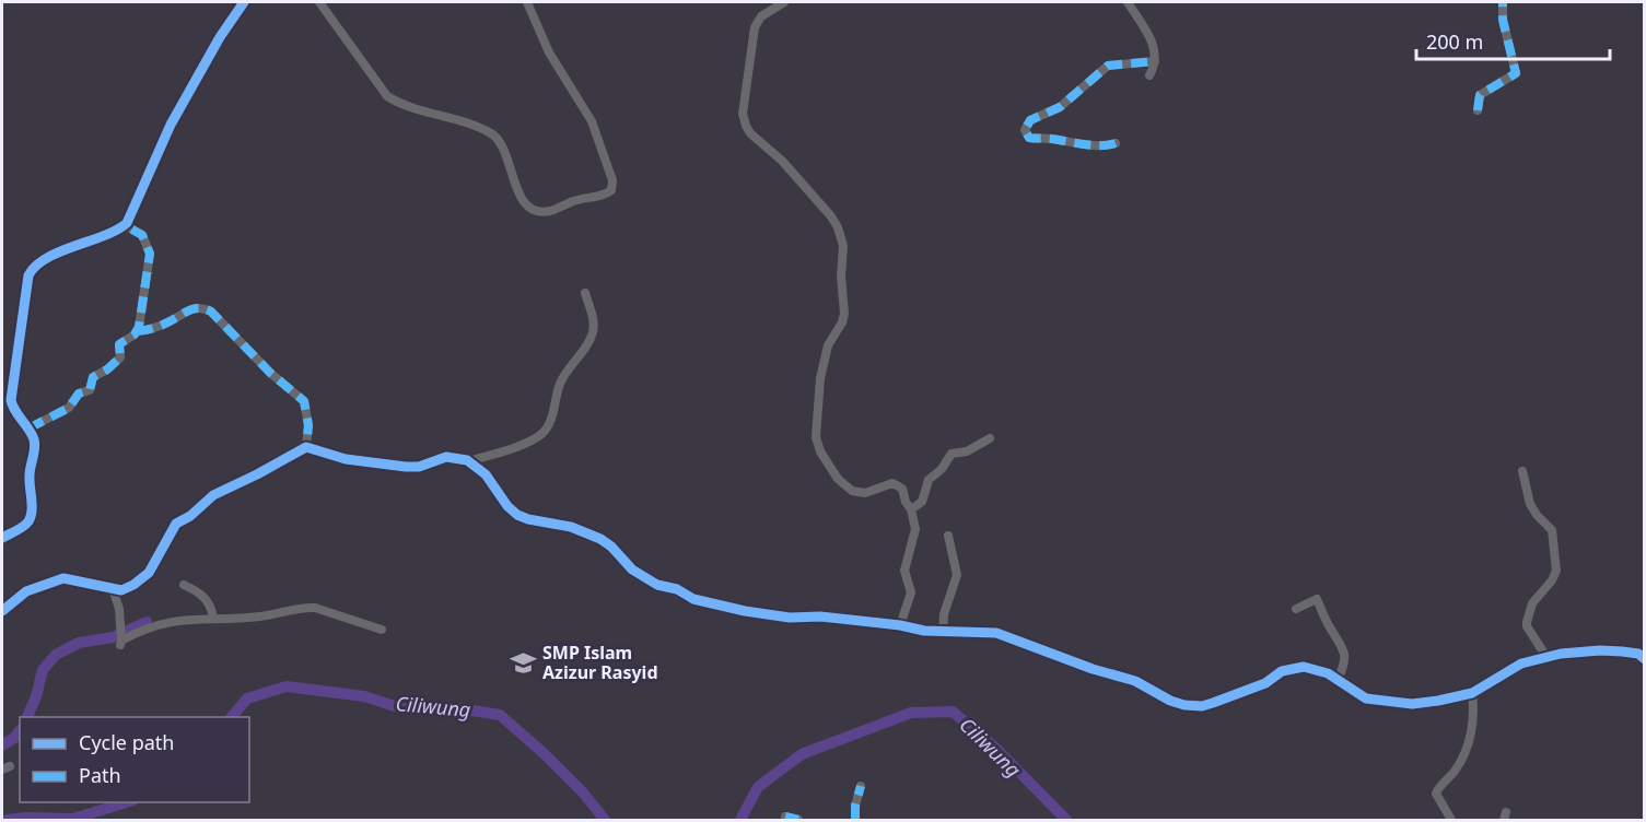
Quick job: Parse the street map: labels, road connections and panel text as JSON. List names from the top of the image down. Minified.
{"water":["Ciliwung"],"places":{"school or university":["SMP Islam Azizur Rasyid"]},"legend":["Cycle path","Path"],"scale_bar":"200 m"}
